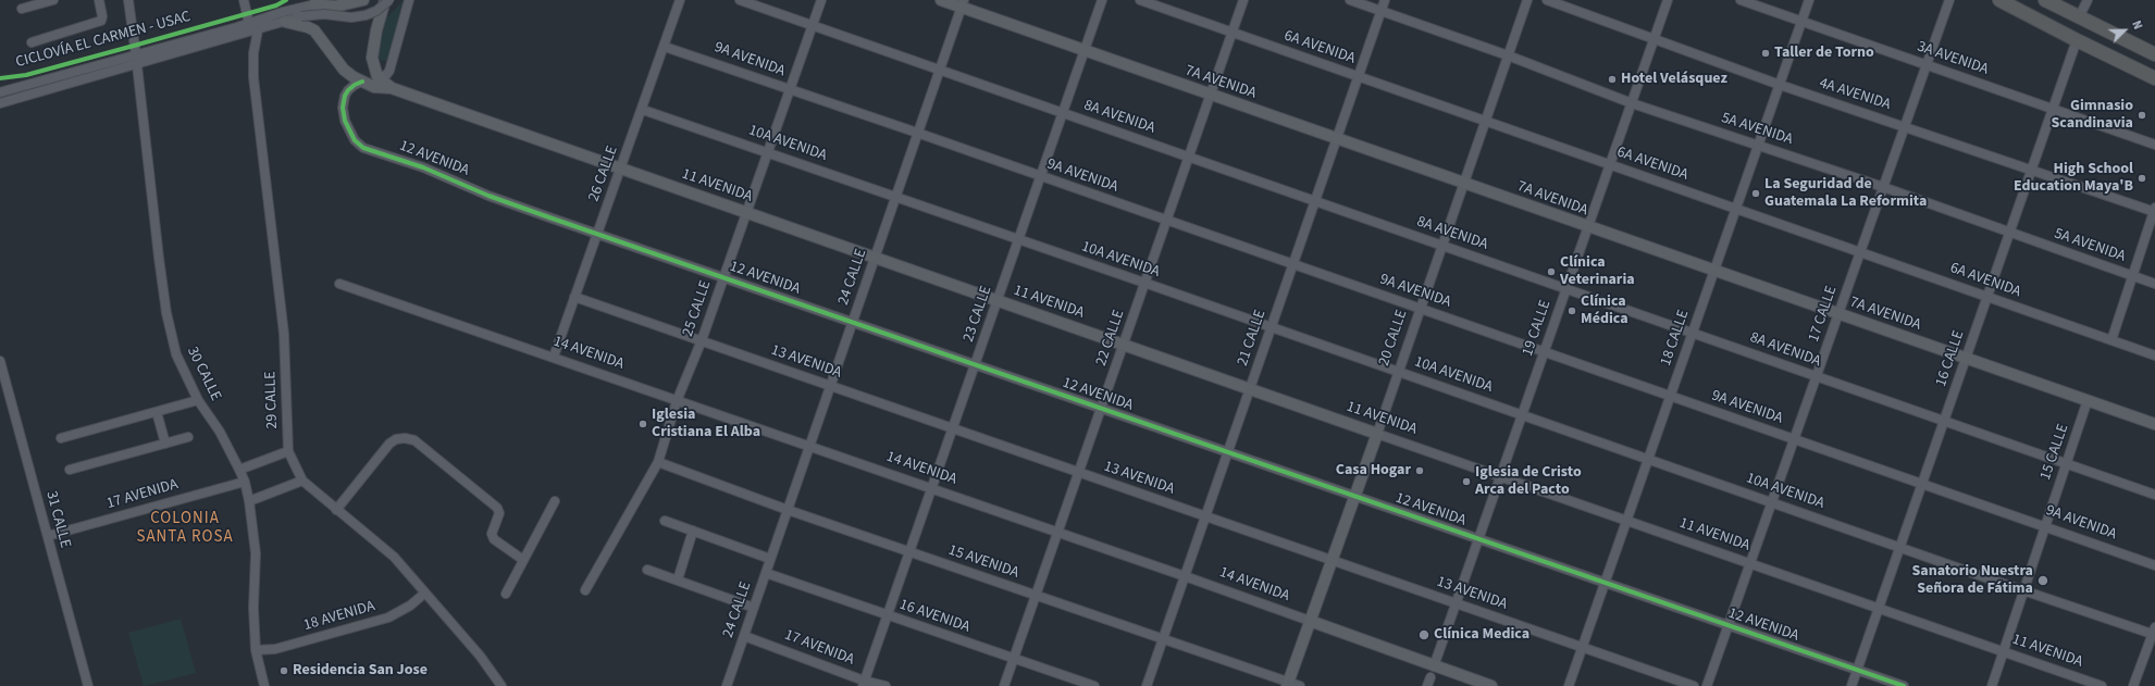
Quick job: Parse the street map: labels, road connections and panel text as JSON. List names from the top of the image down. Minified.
{"streets":{"main road":["7A AVENIDA","11 AVENIDA","20 CALLE","14 AVENIDA"],"street":["6A AVENIDA","3A AVENIDA","9A AVENIDA","4A AVENIDA","8A AVENIDA","5A AVENIDA","10A AVENIDA","12 AVENIDA","26 CALLE","24 CALLE","25 CALLE","23 CALLE","17 CALLE","19 CALLE","22 CALLE","21 CALLE","18 CALLE","16 CALLE","13 AVENIDA","30 CALLE","29 CALLE","15 CALLE","17 AVENIDA","31 CALLE","15 AVENIDA","18 AVENIDA","16 AVENIDA"],"cycle path":["CICLOVÍA EL CARMEN - USAC"]},"crossings":[["6A AVENIDA","17 CALLE"],["6A AVENIDA","19 CALLE"],["6A AVENIDA","22 CALLE"],["6A AVENIDA","21 CALLE"],["6A AVENIDA","20 CALLE"],["6A AVENIDA","18 CALLE"],["6A AVENIDA","16 CALLE"],["3A AVENIDA","17 CALLE"],["3A AVENIDA","18 CALLE"],["3A AVENIDA","16 CALLE"],["9A AVENIDA","26 CALLE"],["9A AVENIDA","24 CALLE"],["9A AVENIDA","25 CALLE"],["9A AVENIDA","23 CALLE"],["9A AVENIDA","17 CALLE"],["9A AVENIDA","19 CALLE"],["9A AVENIDA","22 CALLE"],["9A AVENIDA","21 CALLE"],["9A AVENIDA","20 CALLE"],["9A AVENIDA","18 CALLE"],["9A AVENIDA","16 CALLE"],["9A AVENIDA","15 CALLE"],["7A AVENIDA","24 CALLE"],["7A AVENIDA","23 CALLE"],["7A AVENIDA","17 CALLE"],["7A AVENIDA","19 CALLE"],["7A AVENIDA","22 CALLE"],["7A AVENIDA","21 CALLE"],["7A AVENIDA","20 CALLE"],["7A AVENIDA","18 CALLE"],["7A AVENIDA","16 CALLE"],["7A AVENIDA","15 CALLE"],["4A AVENIDA","17 CALLE"],["4A AVENIDA","19 CALLE"],["4A AVENIDA","18 CALLE"],["4A AVENIDA","16 CALLE"],["8A AVENIDA","24 CALLE"],["8A AVENIDA","25 CALLE"],["8A AVENIDA","23 CALLE"],["8A AVENIDA","17 CALLE"],["8A AVENIDA","19 CALLE"],["8A AVENIDA","22 CALLE"],["8A AVENIDA","21 CALLE"],["8A AVENIDA","20 CALLE"],["8A AVENIDA","18 CALLE"],["8A AVENIDA","16 CALLE"],["8A AVENIDA","15 CALLE"],["5A AVENIDA","17 CALLE"],["5A AVENIDA","19 CALLE"],["5A AVENIDA","21 CALLE"],["5A AVENIDA","20 CALLE"],["5A AVENIDA","18 CALLE"],["5A AVENIDA","16 CALLE"],["10A AVENIDA","26 CALLE"],["10A AVENIDA","24 CALLE"],["10A AVENIDA","25 CALLE"],["10A AVENIDA","23 CALLE"],["10A AVENIDA","17 CALLE"],["10A AVENIDA","19 CALLE"],["10A AVENIDA","22 CALLE"],["10A AVENIDA","21 CALLE"],["10A AVENIDA","20 CALLE"],["10A AVENIDA","18 CALLE"],["10A AVENIDA","16 CALLE"],["10A AVENIDA","15 CALLE"],["12 AVENIDA","26 CALLE"],["12 AVENIDA","11 AVENIDA"],["12 AVENIDA","24 CALLE"],["12 AVENIDA","25 CALLE"],["12 AVENIDA","23 CALLE"],["12 AVENIDA","17 CALLE"],["12 AVENIDA","19 CALLE"],["12 AVENIDA","22 CALLE"],["12 AVENIDA","21 CALLE"],["12 AVENIDA","20 CALLE"],["12 AVENIDA","18 CALLE"],["12 AVENIDA","16 CALLE"],["26 CALLE","11 AVENIDA"],["26 CALLE","14 AVENIDA"],["26 CALLE","13 AVENIDA"],["11 AVENIDA","24 CALLE"],["11 AVENIDA","25 CALLE"],["11 AVENIDA","23 CALLE"],["11 AVENIDA","17 CALLE"],["11 AVENIDA","19 CALLE"],["11 AVENIDA","22 CALLE"],["11 AVENIDA","21 CALLE"],["11 AVENIDA","20 CALLE"],["11 AVENIDA","18 CALLE"],["11 AVENIDA","16 CALLE"],["11 AVENIDA","15 CALLE"],["24 CALLE","14 AVENIDA"],["24 CALLE","13 AVENIDA"],["24 CALLE","17 AVENIDA"],["24 CALLE","15 AVENIDA"],["24 CALLE","16 AVENIDA"],["25 CALLE","14 AVENIDA"],["25 CALLE","13 AVENIDA"],["25 CALLE","15 AVENIDA"],["23 CALLE","14 AVENIDA"],["23 CALLE","13 AVENIDA"],["23 CALLE","17 AVENIDA"],["23 CALLE","15 AVENIDA"],["23 CALLE","16 AVENIDA"],["19 CALLE","14 AVENIDA"],["19 CALLE","13 AVENIDA"],["22 CALLE","14 AVENIDA"],["22 CALLE","13 AVENIDA"],["22 CALLE","15 AVENIDA"],["22 CALLE","16 AVENIDA"],["21 CALLE","14 AVENIDA"],["21 CALLE","13 AVENIDA"],["21 CALLE","15 AVENIDA"],["20 CALLE","14 AVENIDA"],["20 CALLE","13 AVENIDA"],["20 CALLE","15 AVENIDA"],["18 CALLE","13 AVENIDA"],["30 CALLE","17 AVENIDA"],["30 CALLE","18 AVENIDA"],["29 CALLE","18 AVENIDA"],["17 AVENIDA","31 CALLE"]],"districts":["COLONIA SANTA ROSA"],"places":["Taller de Torno","Hotel Velásquez","Gimnasio Scandinavia","High School Education Maya'B","La Seguridad de Guatemala La Reformita","Clínica Veterinaria","Clínica Médica","Iglesia Cristiana El Alba","Casa Hogar","Iglesia de Cristo Arca del Pacto","Sanatorio Nuestra Señora de Fátima","Clínica Medica","Residencia San Jose"],"north":"top right"}
